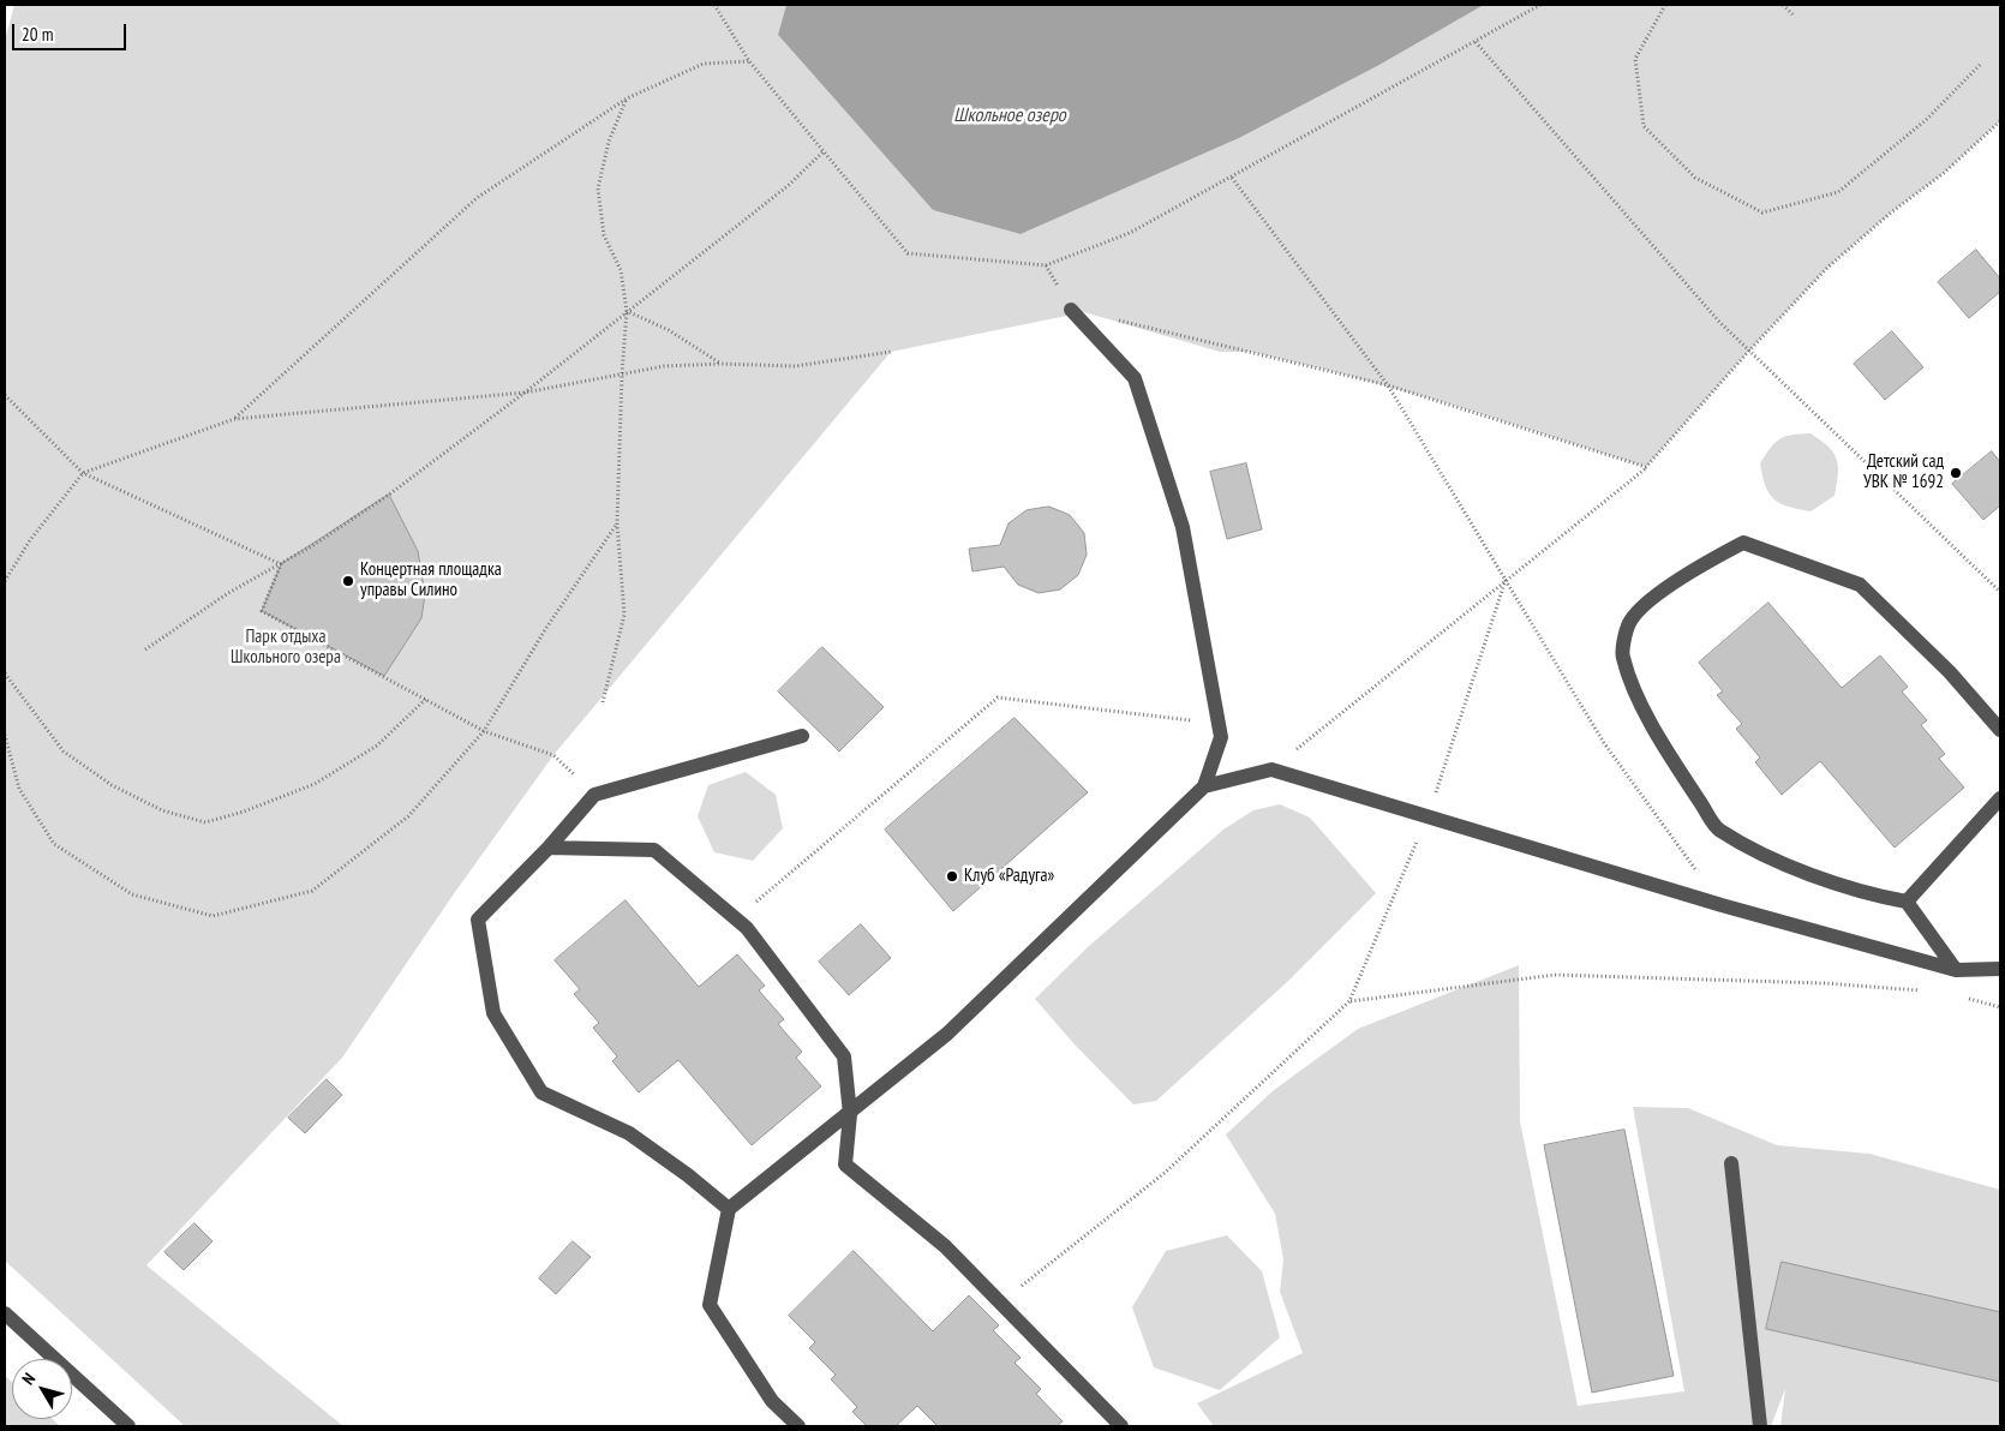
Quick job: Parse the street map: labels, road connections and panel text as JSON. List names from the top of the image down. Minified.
{"water":["Школьное озеро"],"parks":["Парк отдыха Школьного озера"],"places":["Детский сад УВК № 1692","Концертная площадка управы Силино","Клуб «Радуга»"],"scale_bar":"20 m","north":"top left"}
